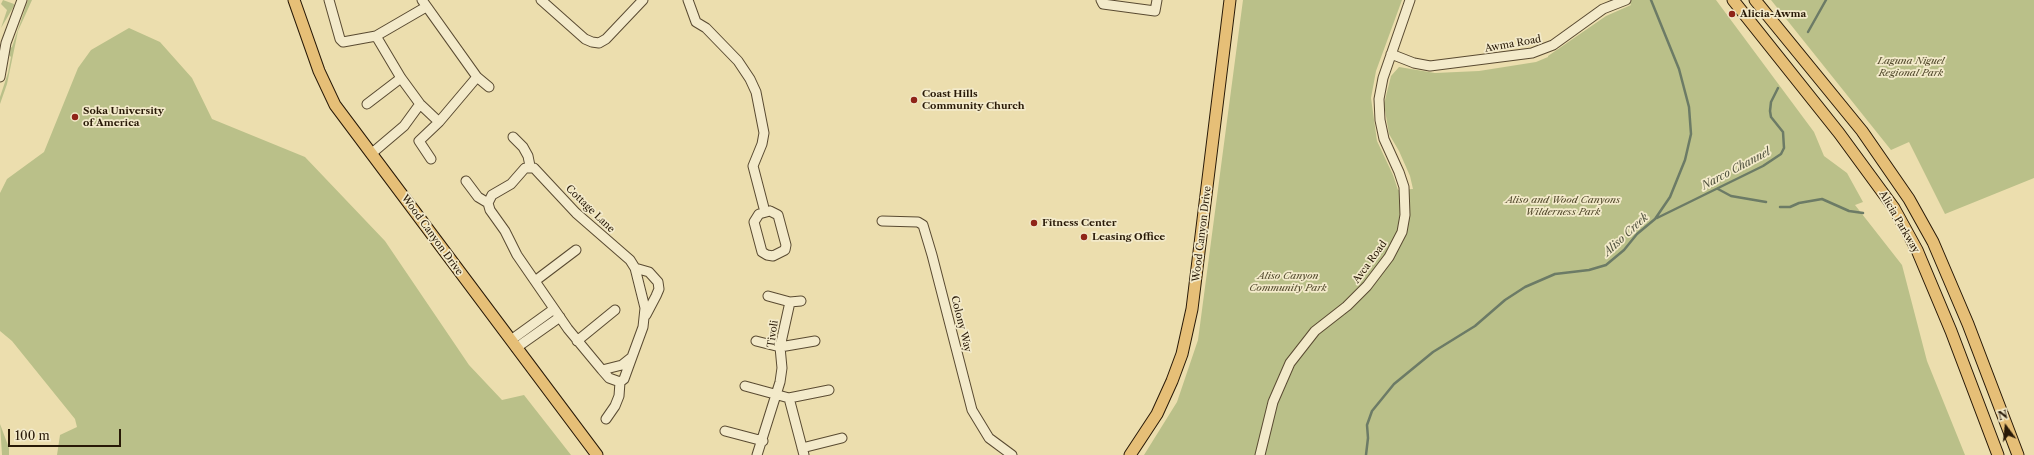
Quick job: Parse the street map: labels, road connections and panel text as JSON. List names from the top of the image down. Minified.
{"streets":{"main road":["Alicia Parkway","Wood Canyon Drive"],"street":["Awma Road","Cottage Lane","Avca Road","Colony Way","Tivoli"]},"crossings":[["Awma Road","Avca Road"]],"water":["Narco Channel","Aliso Creek"],"parks":["Laguna Niguel Regional Park","Aliso and Wood Canyons Wilderness Park","Aliso Canyon Community Park"],"places":["Alicia-Awma","Coast Hills Community Church","Soka University of America","Fitness Center","Leasing Office"],"scale_bar":"100 m","north":"top"}
